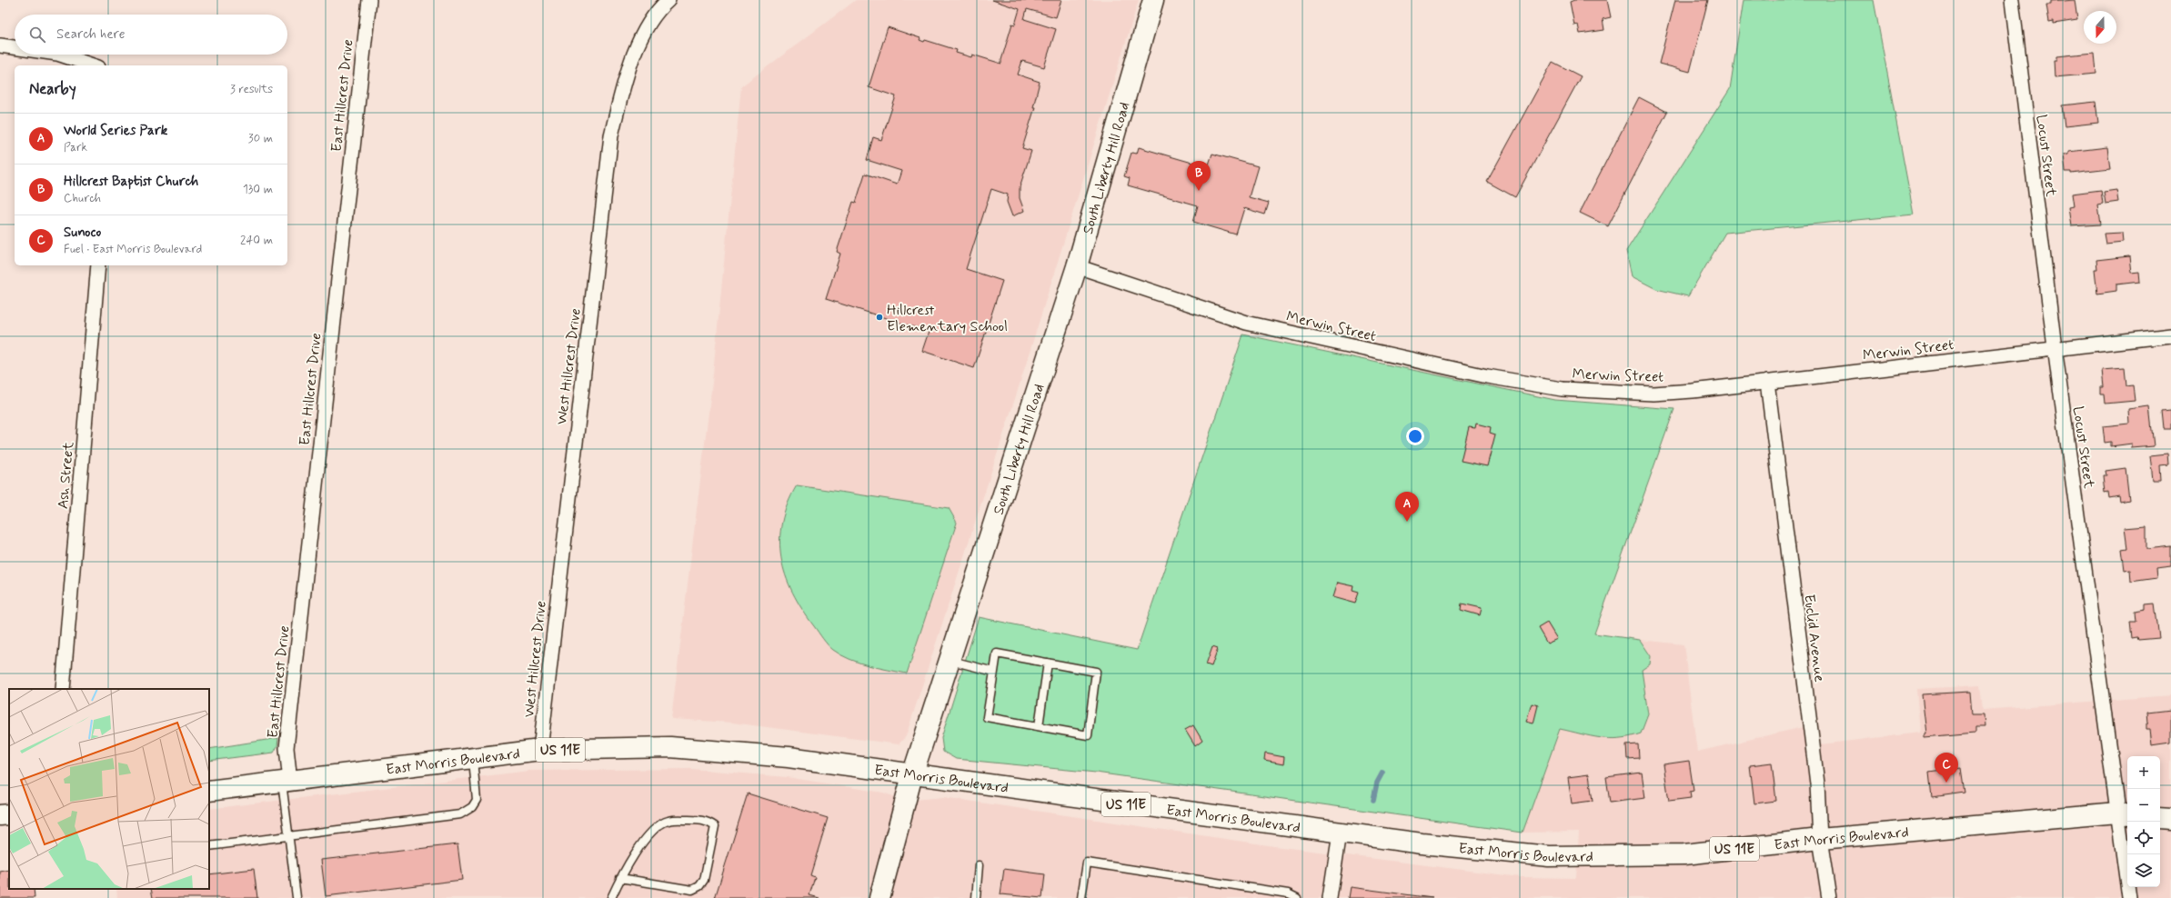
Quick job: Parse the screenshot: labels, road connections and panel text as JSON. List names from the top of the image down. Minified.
{"streets":{"main road":["South Liberty Hill Road","US 11E","East Morris Boulevard"],"street":["East Hillcrest Drive","Locust Street","Merwin Street","West Hillcrest Drive","Ash Street","Euclid Avenue"]},"crossings":[["East Hillcrest Drive","East Morris Boulevard"],["Locust Street","Merwin Street"],["Locust Street","East Morris Boulevard"],["South Liberty Hill Road","Merwin Street"],["South Liberty Hill Road","East Morris Boulevard"],["Merwin Street","Euclid Avenue"],["West Hillcrest Drive","East Morris Boulevard"],["Euclid Avenue","East Morris Boulevard"]],"places":["Hillcrest Elementary School"],"north":"bottom","page":{"search":"Search here","heading":["Nearby","3 results"],"list":[{"mark":"A","name":"World Series Park","note":"Park","value":"30 m"},{"mark":"B","name":"Hillcrest Baptist Church","note":"Church","value":"130 m"},{"mark":"C","name":"Sunoco","note":"Fuel · East Morris Boulevard","value":"240 m"}],"pins":["B","A","C"],"map_buttons":["+","−"]}}
